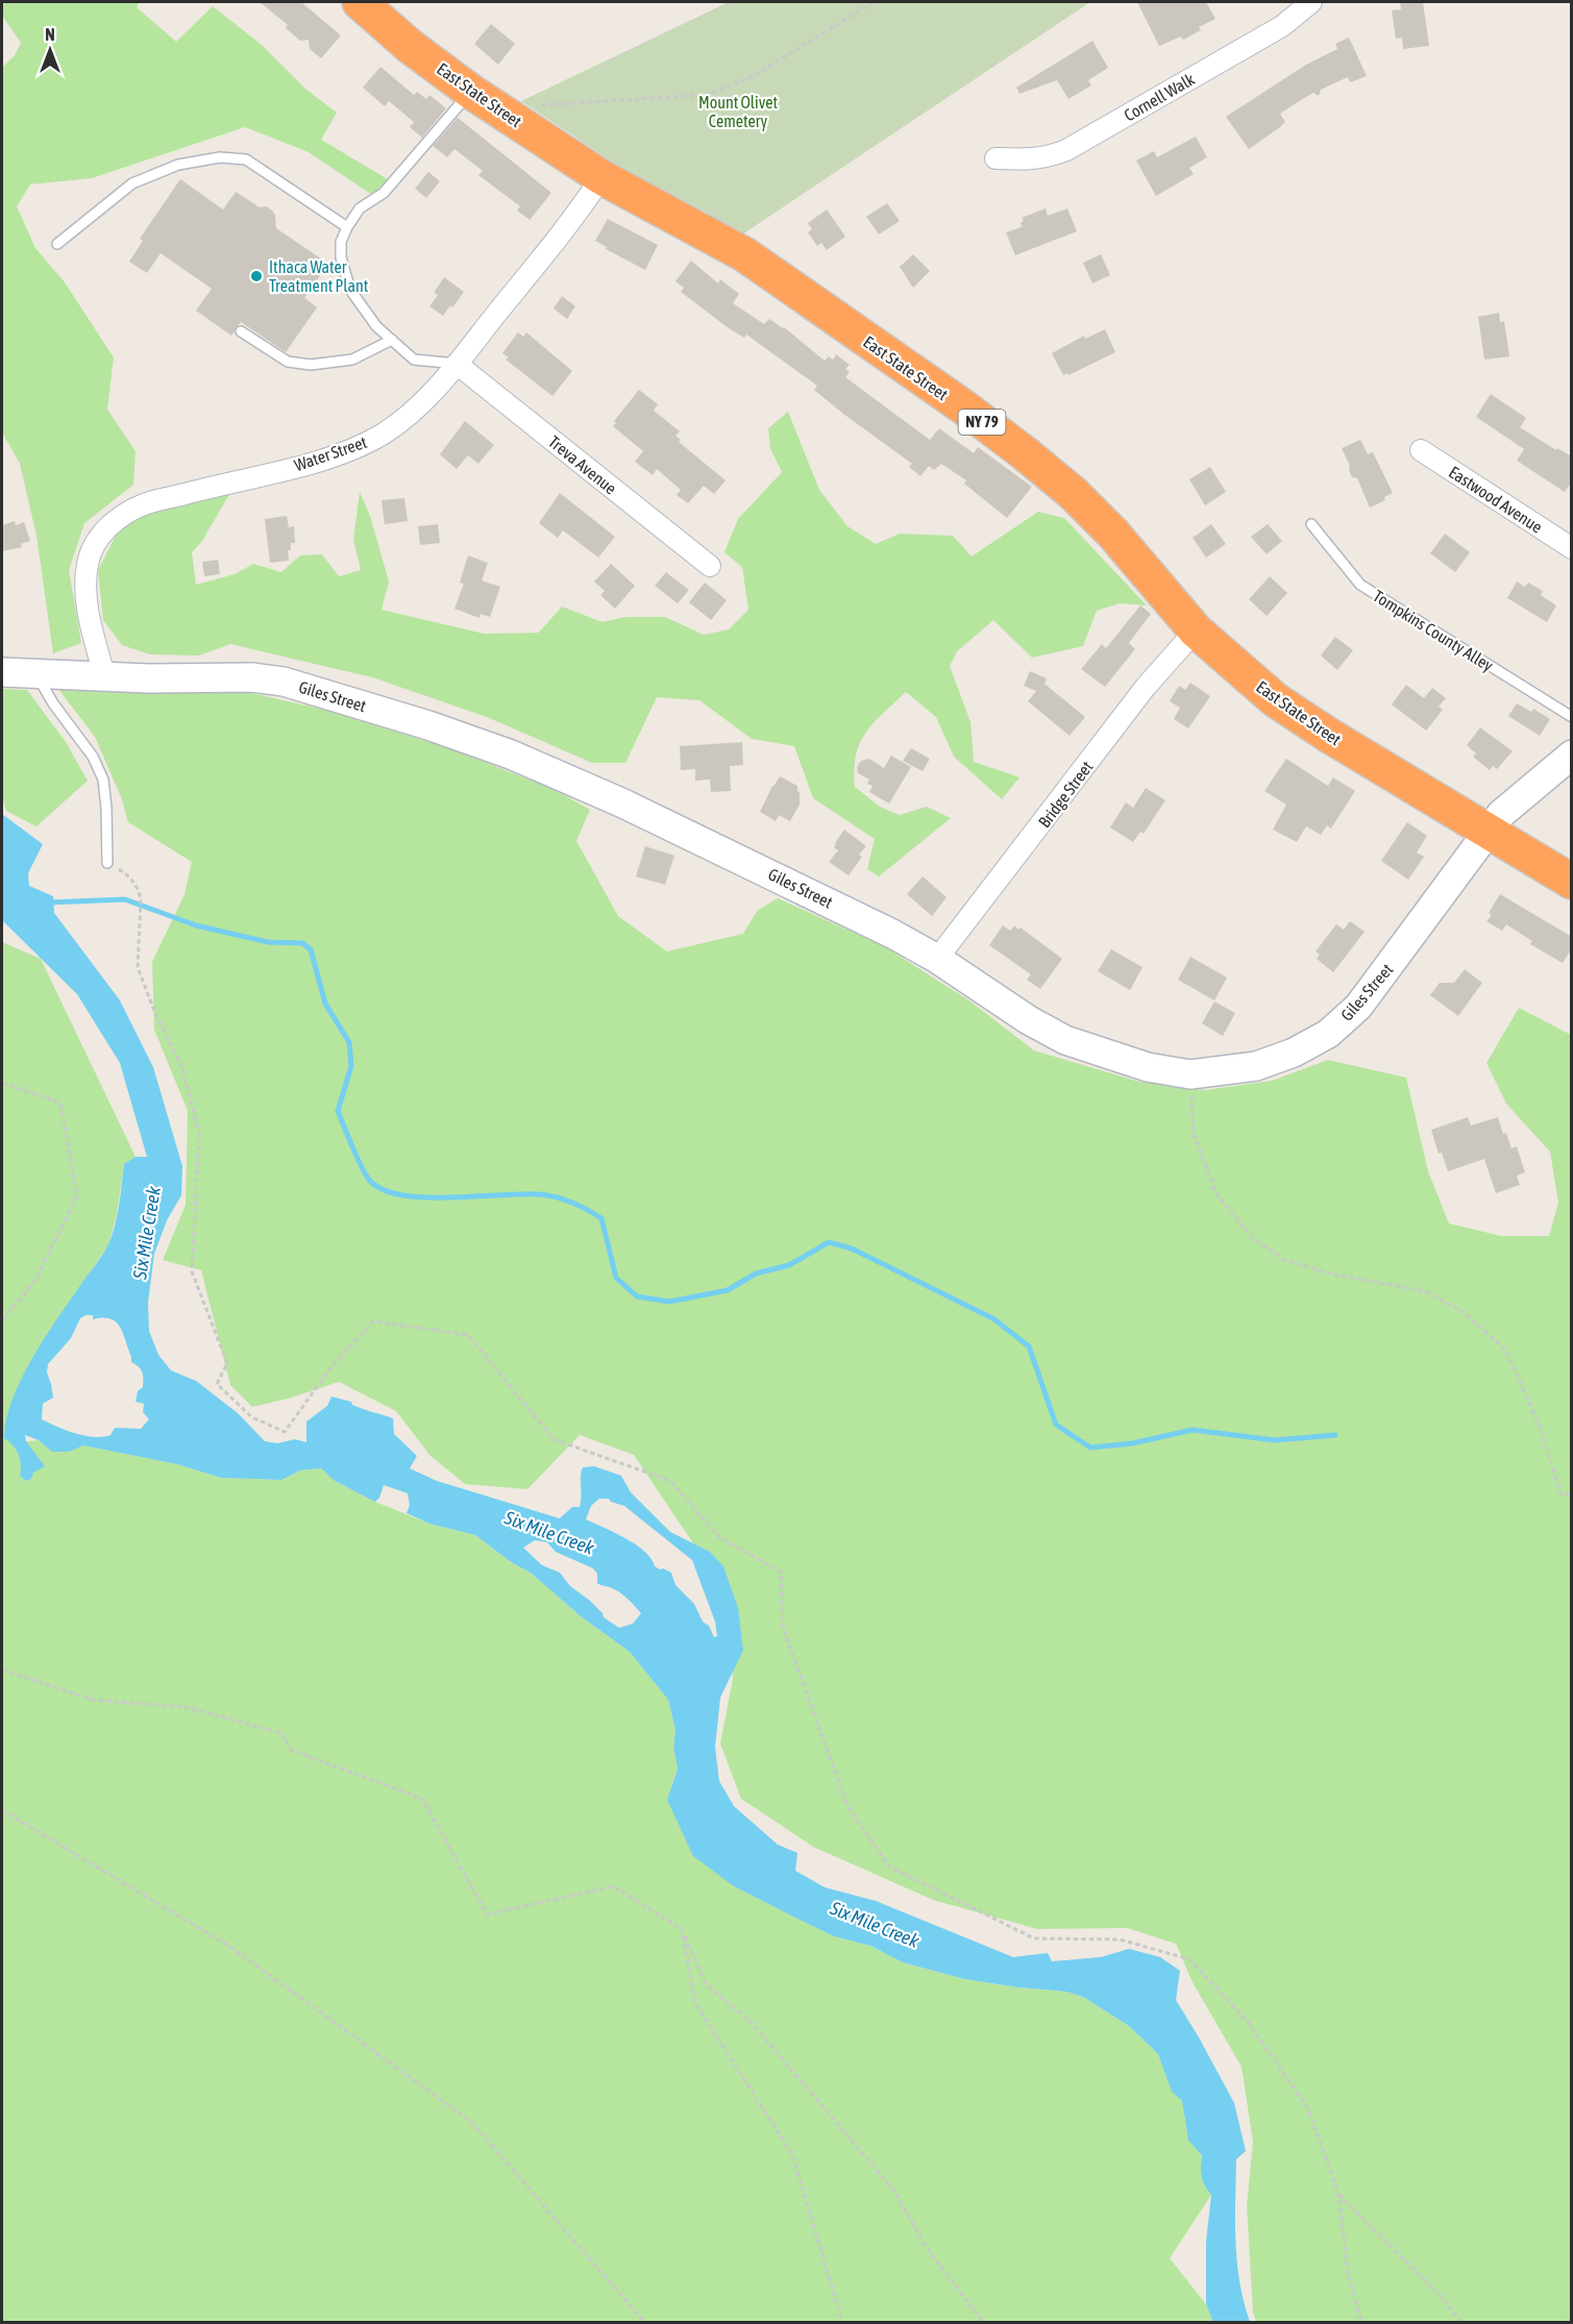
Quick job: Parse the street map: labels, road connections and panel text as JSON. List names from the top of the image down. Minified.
{"streets":{"highway":["East State Street","NY 79"],"street":["Cornell Walk","Water Street","Treva Avenue","Eastwood Avenue","Giles Street","Bridge Street"],"lane":["Tompkins County Alley"]},"crossings":[["East State Street","Water Street"],["East State Street","Giles Street"],["East State Street","Bridge Street"],["Water Street","Treva Avenue"],["Water Street","Giles Street"],["Giles Street","Bridge Street"]],"water":["Six Mile Creek"],"parks":["Mount Olivet Cemetery"],"places":["Ithaca Water Treatment Plant"],"north":"top"}
